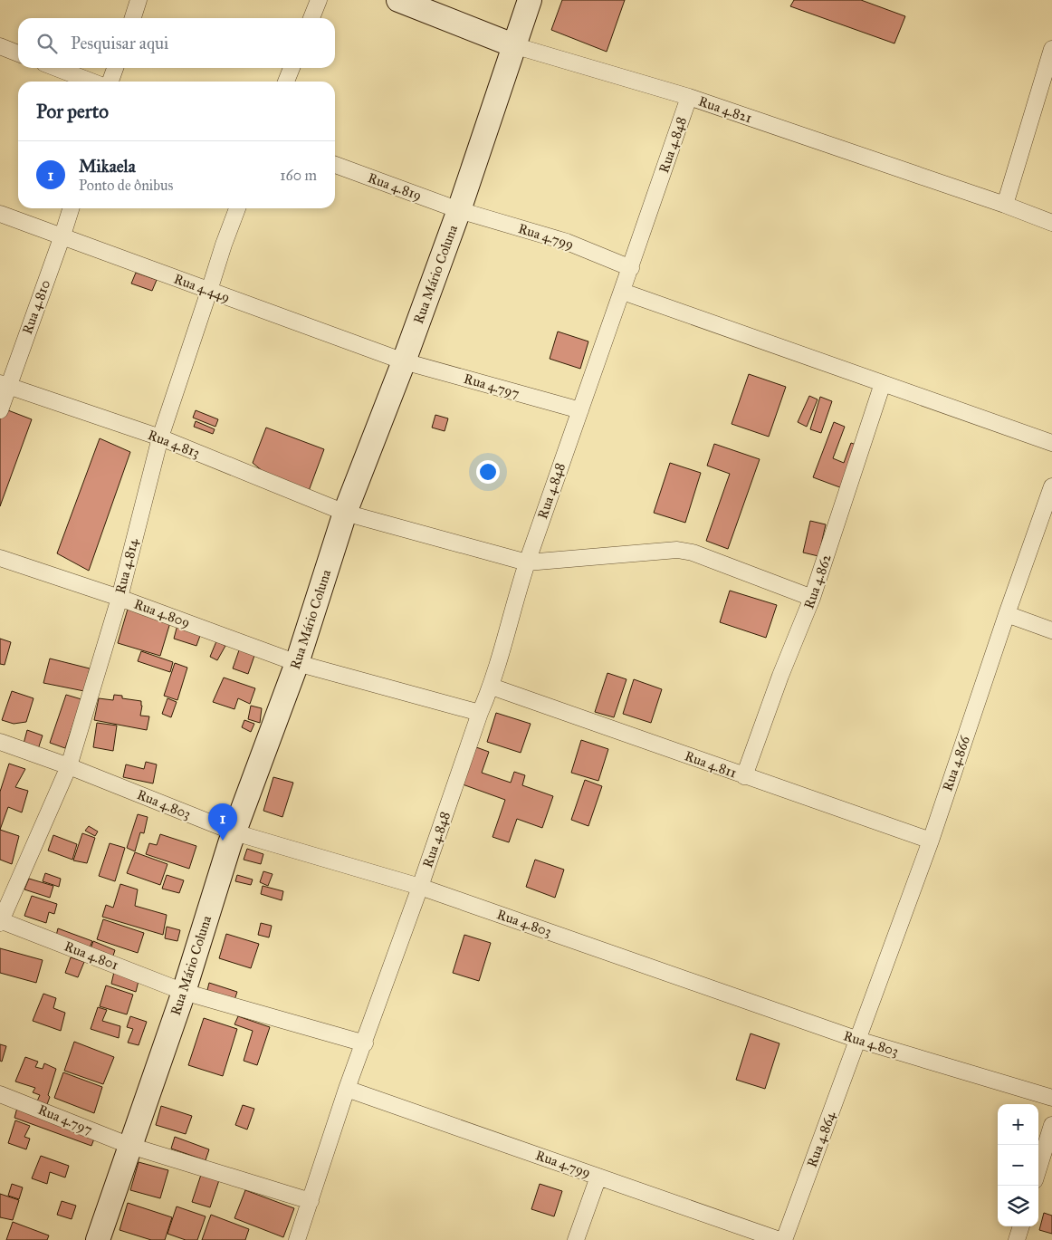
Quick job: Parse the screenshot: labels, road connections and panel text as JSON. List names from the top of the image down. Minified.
{"streets":{"main road":["Rua 4.821","Rua Mário Coluna"],"street":["Rua 4.848","Rua 4.819","Rua 4.799","Rua 4.449","Rua 4.810","Rua 4.797","Rua 4.813","Rua 4.814","Rua 4.862","Rua 4.809","Rua 4.866","Rua 4.811","Rua 4.803","Rua 4.801","Rua 4.864"]},"crossings":[["Rua 4.821","Rua 4.848"],["Rua 4.821","Rua Mário Coluna"],["Rua 4.848","Rua 4.799"],["Rua 4.848","Rua 4.797"],["Rua 4.848","Rua 4.813"],["Rua 4.848","Rua 4.809"],["Rua 4.848","Rua 4.811"],["Rua 4.848","Rua 4.803"],["Rua 4.848","Rua 4.801"],["Rua 4.819","Rua 4.799"],["Rua 4.819","Rua Mário Coluna"],["Rua 4.799","Rua Mário Coluna"],["Rua Mário Coluna","Rua 4.449"],["Rua Mário Coluna","Rua 4.797"],["Rua Mário Coluna","Rua 4.813"],["Rua Mário Coluna","Rua 4.809"],["Rua Mário Coluna","Rua 4.803"],["Rua Mário Coluna","Rua 4.801"],["Rua 4.449","Rua 4.810"],["Rua 4.449","Rua 4.797"],["Rua 4.449","Rua 4.814"],["Rua 4.810","Rua 4.813"],["Rua 4.813","Rua 4.814"],["Rua 4.813","Rua 4.862"],["Rua 4.814","Rua 4.809"],["Rua 4.814","Rua 4.803"],["Rua 4.814","Rua 4.801"],["Rua 4.862","Rua 4.811"],["Rua 4.866","Rua 4.811"],["Rua 4.866","Rua 4.803"],["Rua 4.866","Rua 4.864"],["Rua 4.803","Rua 4.864"]],"page":{"search":"Pesquisar aqui","heading":"Por perto","list":[{"mark":"1","name":"Mikaela","note":"Ponto de ônibus","value":"160 m"}],"pins":"1","map_buttons":["+","−"]}}
